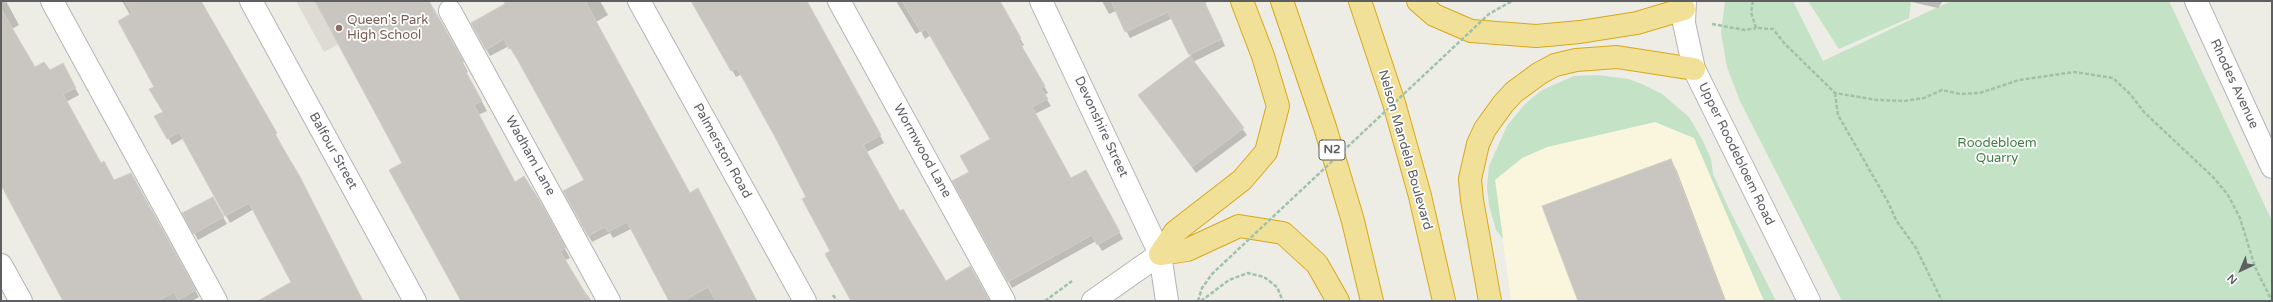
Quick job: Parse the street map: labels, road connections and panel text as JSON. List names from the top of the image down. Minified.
{"streets":{"highway":["N2","Nelson Mandela Boulevard"],"street":["Rhodes Avenue","Devonshire Street","Balfour Street","Palmerston Road","Wormwood Lane","Upper Roodebloem Road","Wadham Lane"]},"parks":["Roodebloem Quarry"],"places":["Queen's Park High School"],"north":"bottom left"}
